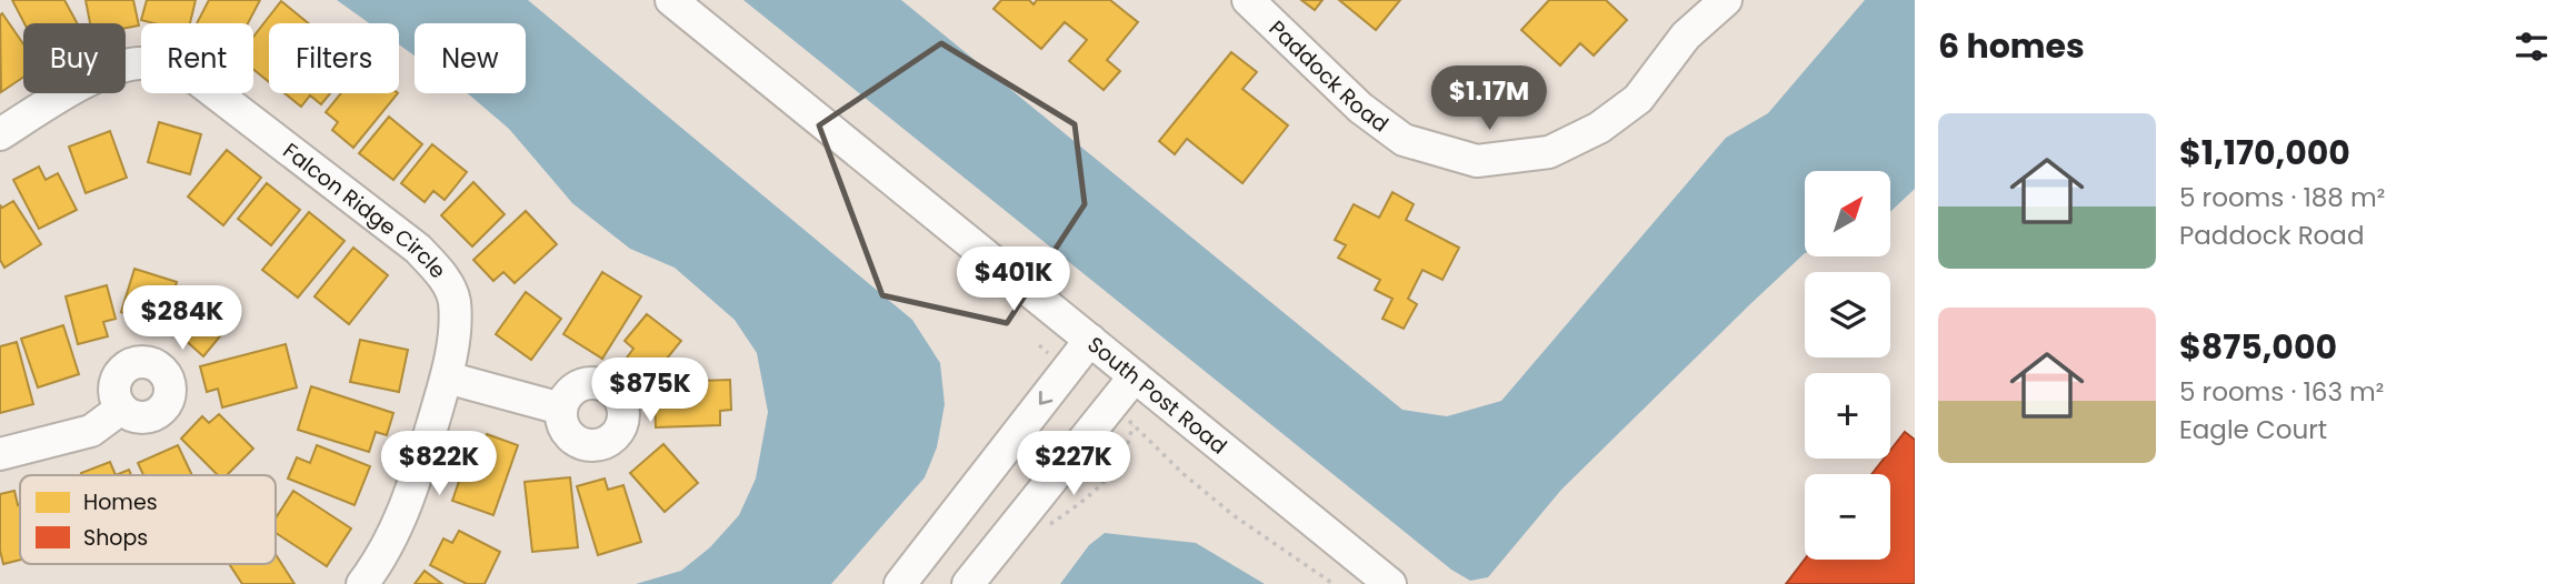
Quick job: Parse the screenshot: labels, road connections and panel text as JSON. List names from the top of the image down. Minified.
{"streets":{"street":["Paddock Road","Falcon Ridge Circle","South Post Road"]},"legend":["Homes","Shops"],"north":"top right","page":{"heading":"6 homes","chip":["Buy","Rent","Filters","New"],"price":["$1.17M","$401K","$284K","$875K","$822K","$227K"],"list":[{"name":"$1,170,000","note":"5 rooms · 188 m² · Paddock Road"},{"name":"$875,000","note":"5 rooms · 163 m² · Eagle Court"}],"map_buttons":["+","−"]}}
